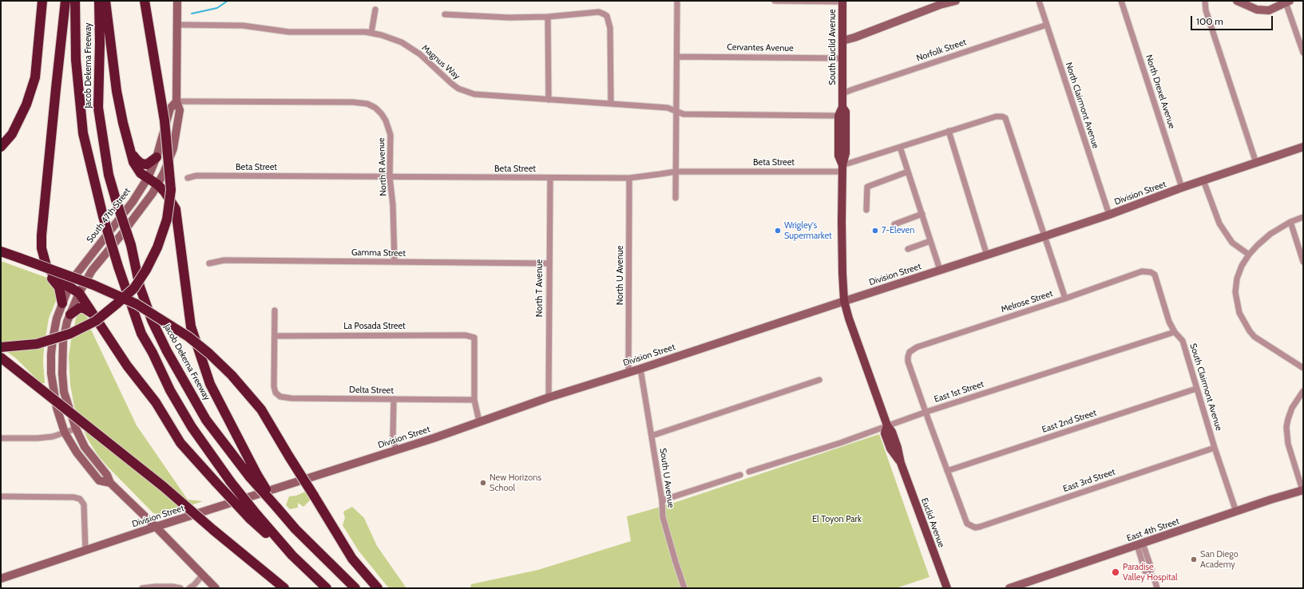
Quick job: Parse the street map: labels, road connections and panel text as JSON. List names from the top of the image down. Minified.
{"streets":{"highway":["Jacob Dekema Freeway"],"main road":["South Euclid Avenue","Division Street","South 47th Street","Euclid Avenue","East 4th Street"],"street":["Cervantes Avenue","Norfolk Street","Magnus Way","North Drexel Avenue","North Clairmont Avenue","Beta Street","North R Avenue","Gamma Street","North U Avenue","North T Avenue","Melrose Street","La Posada Street","South Clairmont Avenue","Delta Street","East 1st Street","East 2nd Street","South U Avenue","East 3rd Street"]},"crossings":[["South Euclid Avenue","Cervantes Avenue"],["South Euclid Avenue","Norfolk Street"],["Norfolk Street","North Clairmont Avenue"],["North Drexel Avenue","Division Street"],["North Clairmont Avenue","Division Street"],["Beta Street","North R Avenue"],["Beta Street","Division Street"],["Beta Street","North U Avenue"],["Beta Street","North T Avenue"],["Beta Street","Euclid Avenue"],["North R Avenue","South 47th Street"],["North R Avenue","Gamma Street"],["Division Street","North U Avenue"],["Division Street","North T Avenue"],["Division Street","South U Avenue"],["Division Street","Euclid Avenue"],["Gamma Street","North T Avenue"],["Melrose Street","South Clairmont Avenue"],["Melrose Street","East 1st Street"],["La Posada Street","Delta Street"],["South Clairmont Avenue","East 1st Street"],["South Clairmont Avenue","East 2nd Street"],["South Clairmont Avenue","East 3rd Street"],["South Clairmont Avenue","East 4th Street"],["East 1st Street","Euclid Avenue"],["East 2nd Street","East 3rd Street"]],"parks":["El Toyon Park"],"places":["Wrigley's Supermarket","7-Eleven","New Horizons School","San Diego Academy","Paradise Valley Hospital"],"scale_bar":"100 m"}
